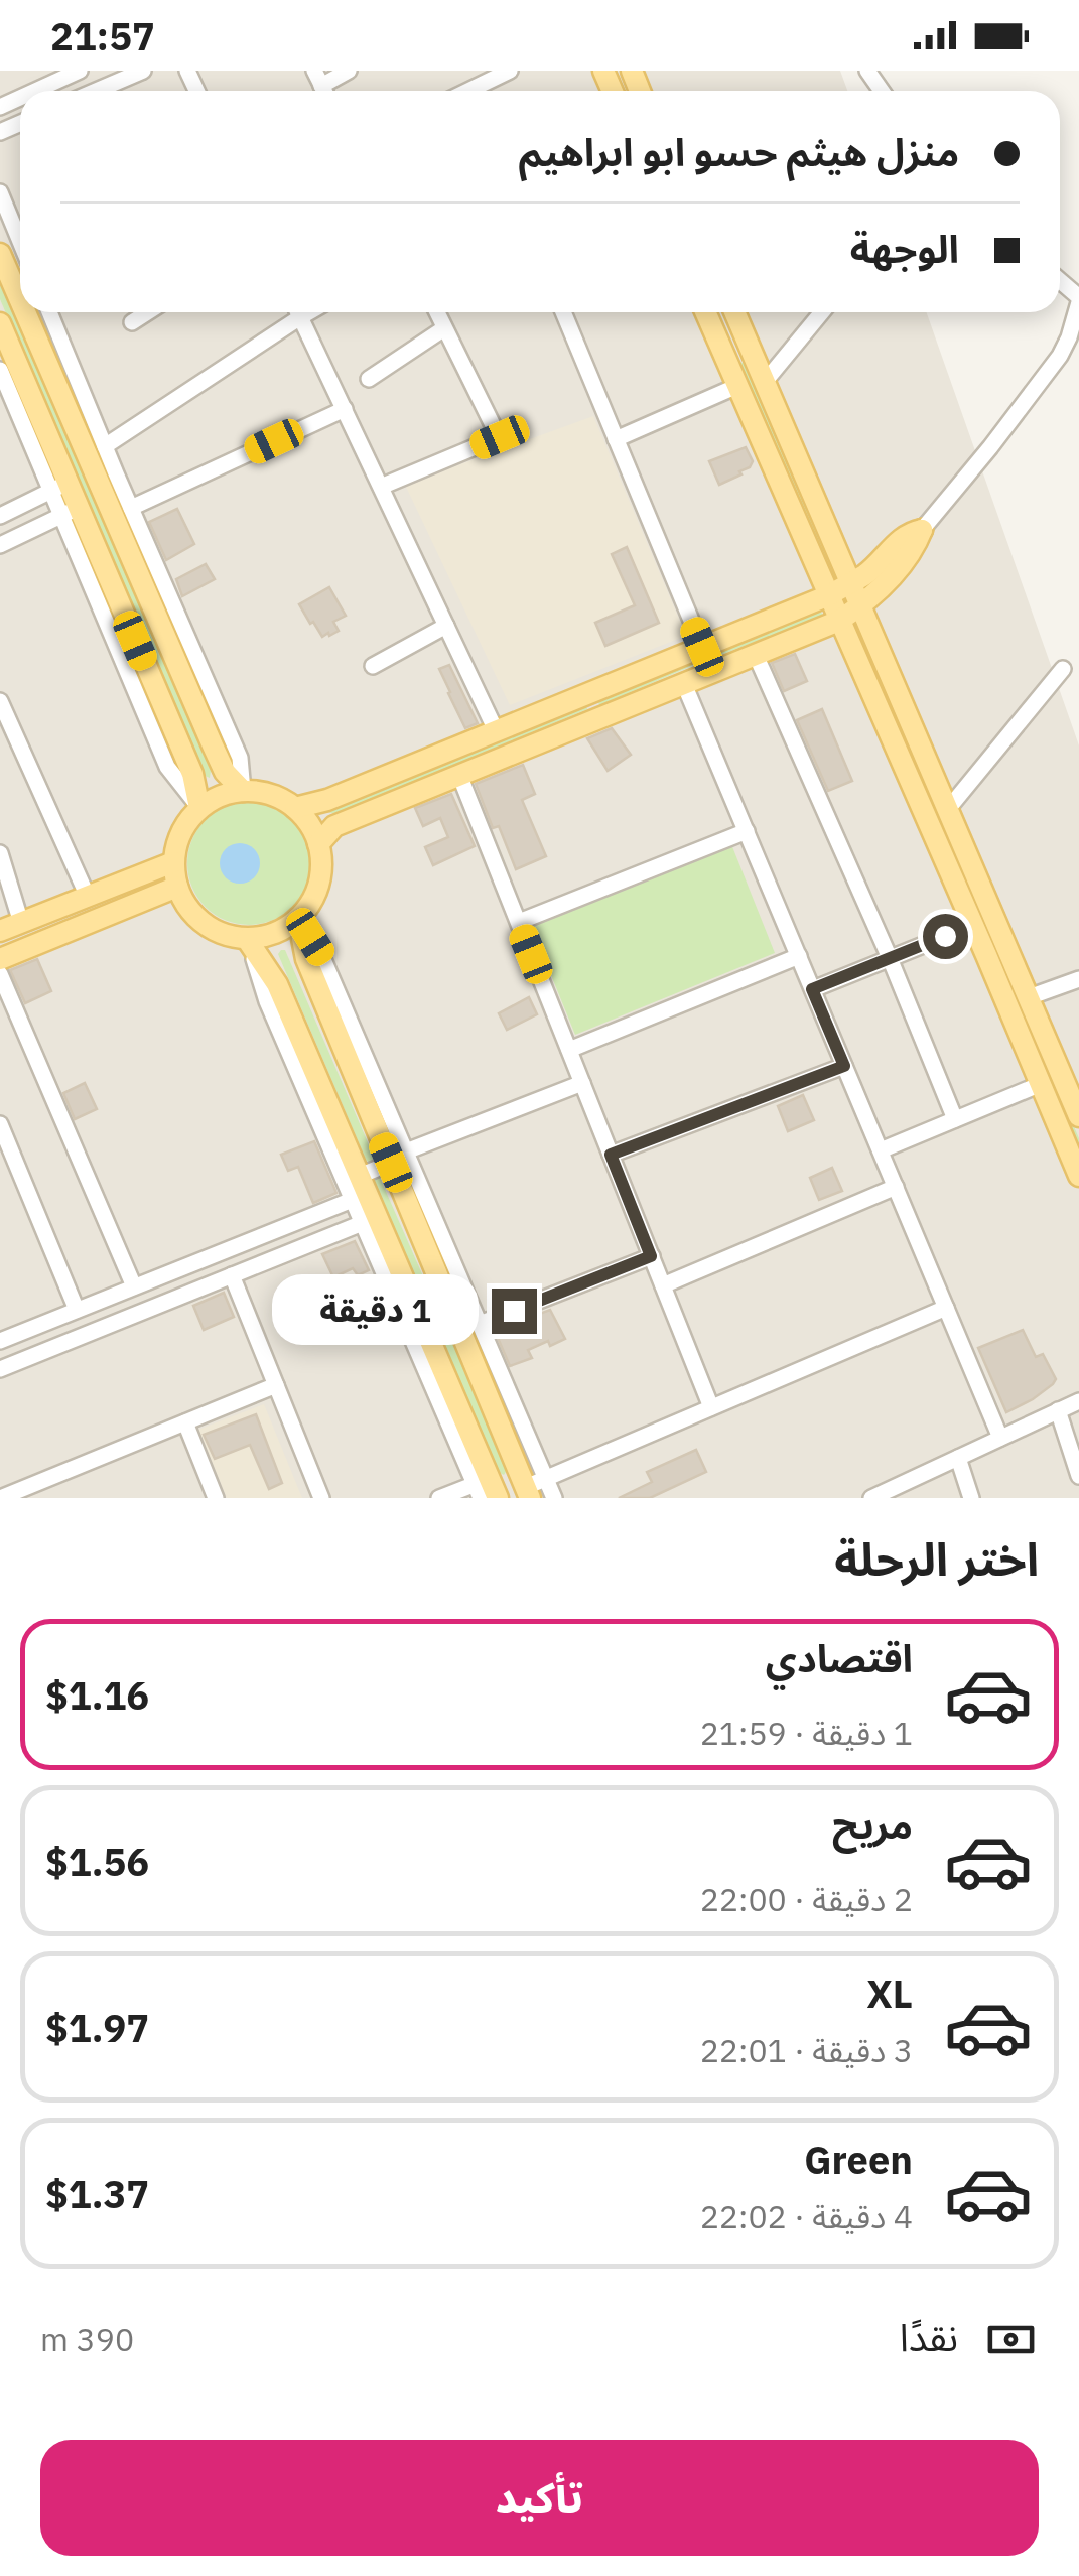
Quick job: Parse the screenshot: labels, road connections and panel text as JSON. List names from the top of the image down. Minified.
{"page":{"status":"21:57","banner":["منزل هيثم حسو ابو ابراهيم","الوجهة"],"bubble":"1 دقيقة","heading":"اختر الرحلة","list":[{"name":"اقتصادي","note":"1 دقيقة · 21:59","value":"$1.16"},{"name":"مريح","note":"2 دقيقة · 22:00","value":"$1.56"},{"name":"XL","note":"3 دقيقة · 22:01","value":"$1.97"},{"name":"Green","note":"4 دقيقة · 22:02","value":"$1.37"}],"pay":["نقدًا","390 m"],"buttons":"تأكيد"}}
